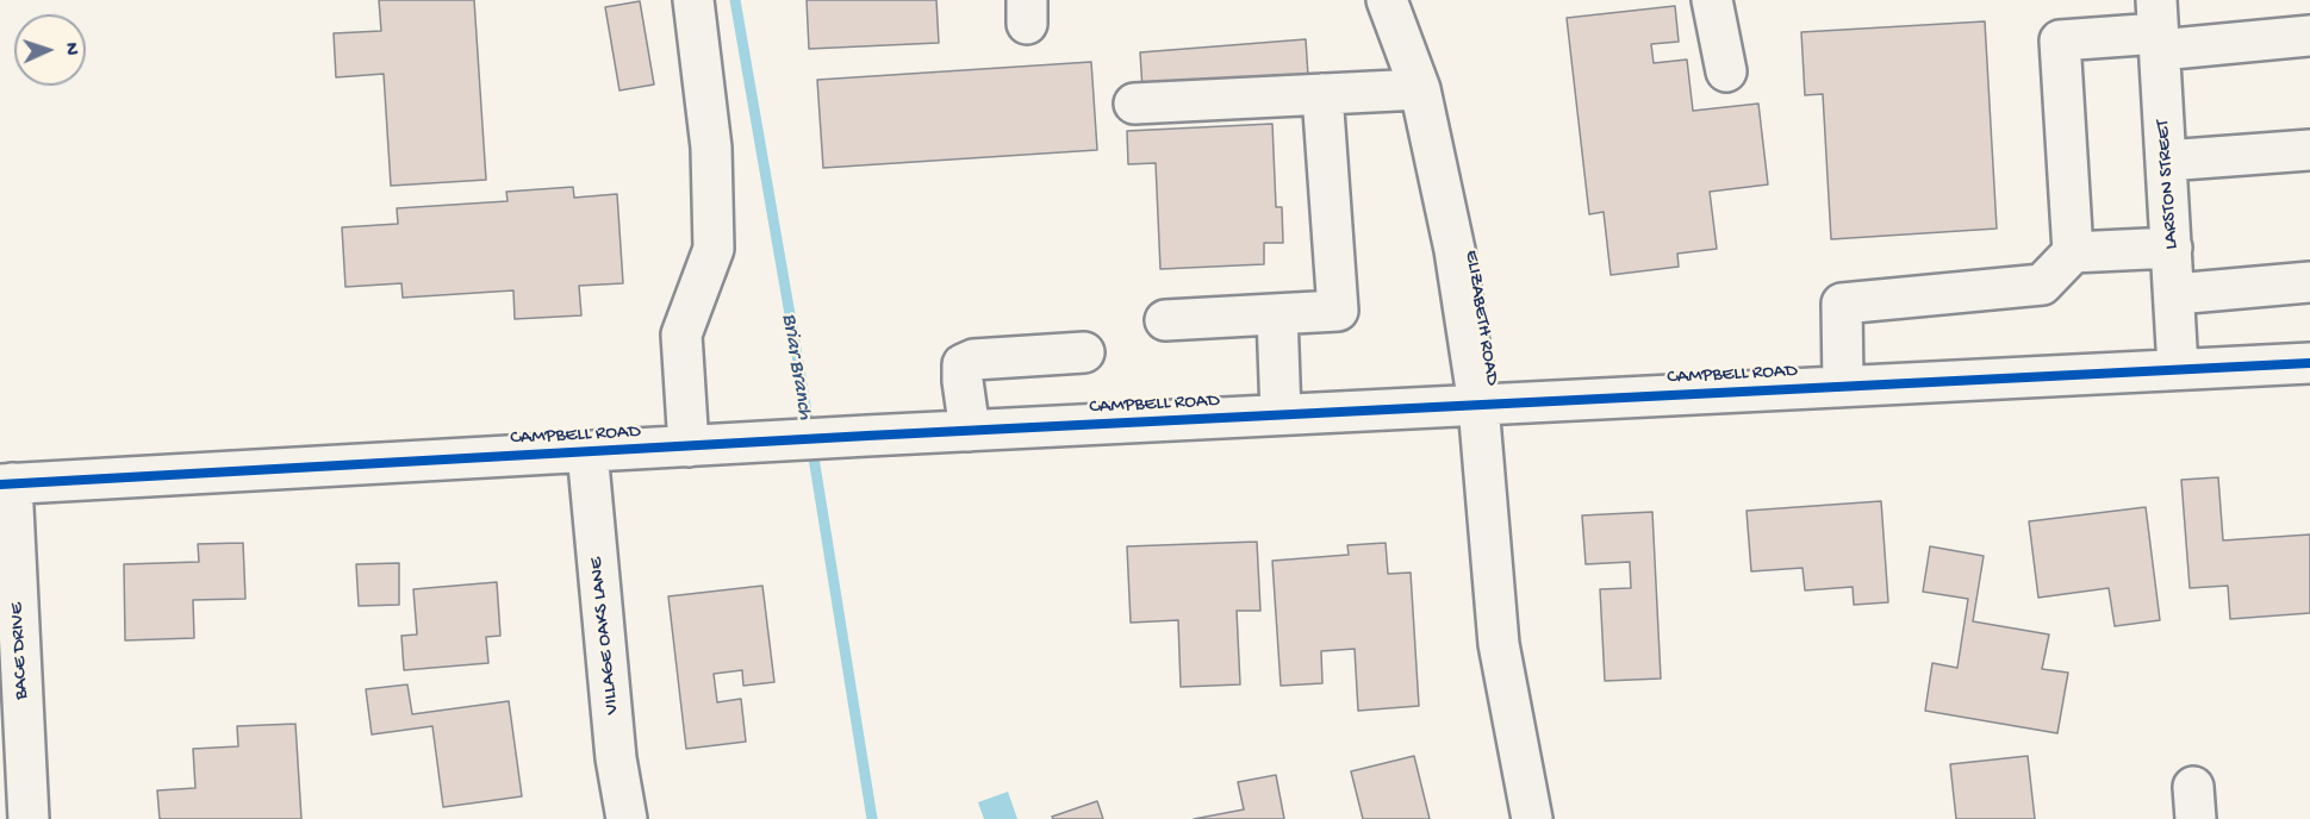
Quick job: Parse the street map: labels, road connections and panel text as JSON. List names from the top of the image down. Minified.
{"streets":{"street":["LARSTON STREET","ELIZABETH ROAD","CAMPBELL ROAD","VILLAGE OAKS LANE","BACE DRIVE"]},"crossings":[["LARSTON STREET","CAMPBELL ROAD"],["ELIZABETH ROAD","CAMPBELL ROAD"],["CAMPBELL ROAD","VILLAGE OAKS LANE"],["CAMPBELL ROAD","BACE DRIVE"]],"water":["Briar Branch"],"north":"right"}
